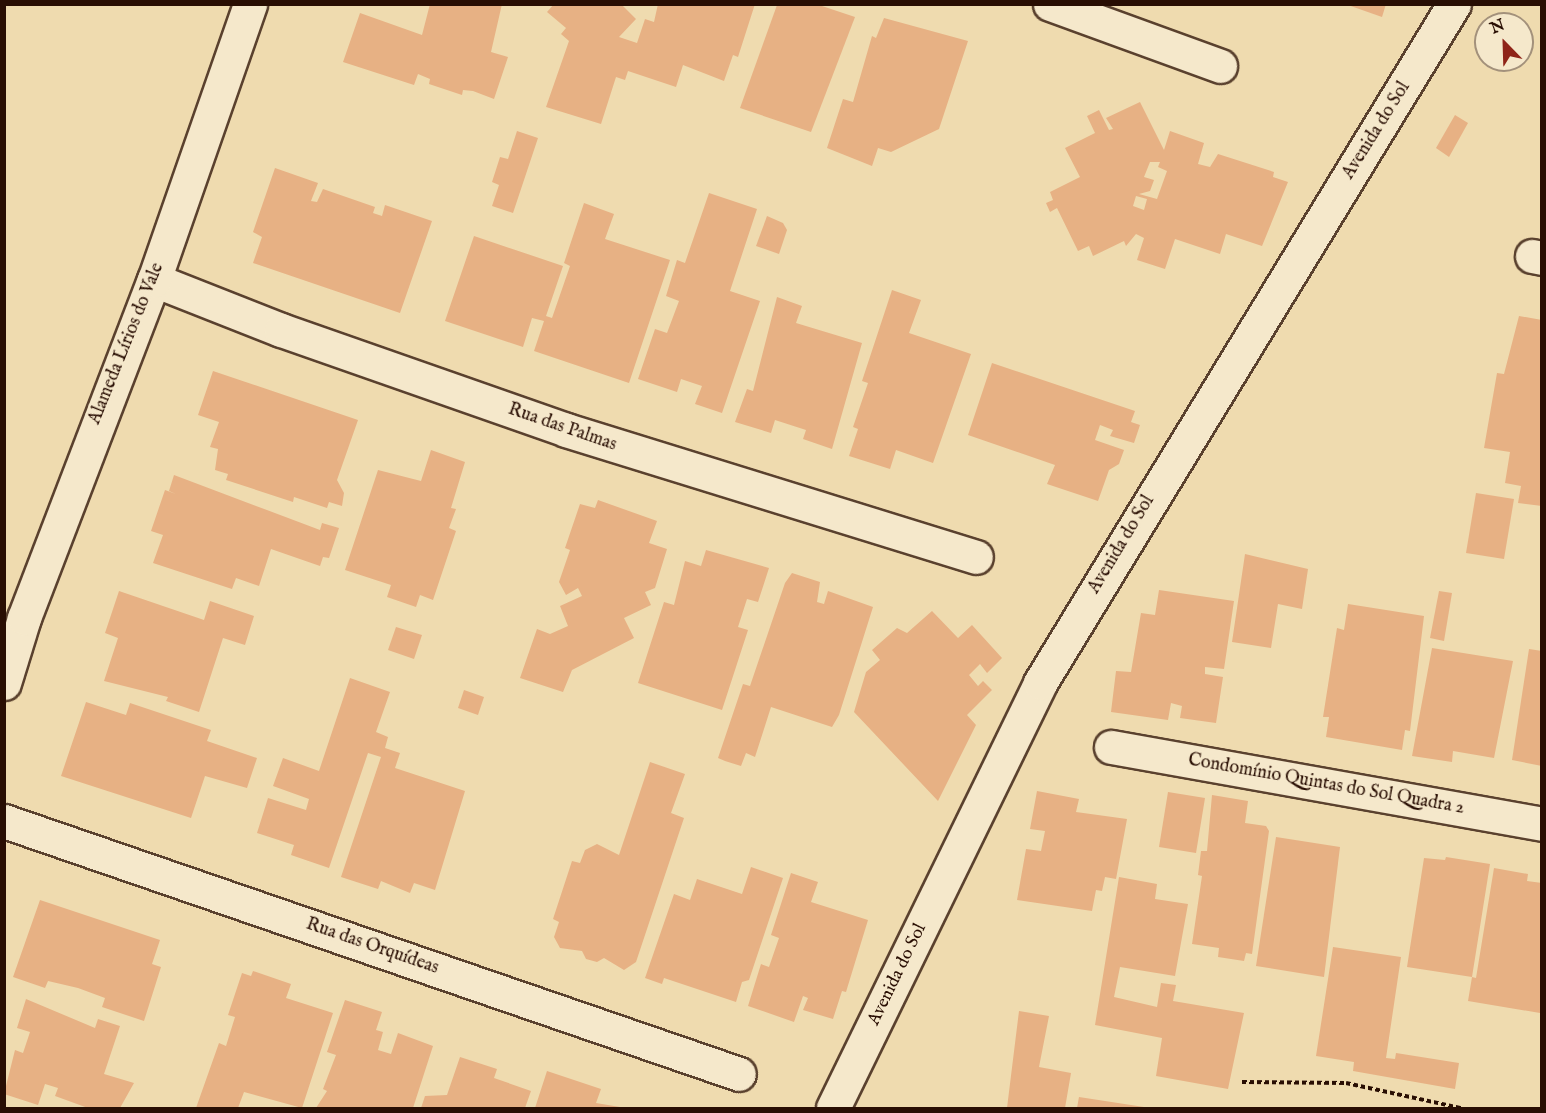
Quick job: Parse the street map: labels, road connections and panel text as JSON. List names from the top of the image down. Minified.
{"streets":{"street":["Avenida do Sol","Alameda Lírios do Vale","Rua das Palmas","Condomínio Quintas do Sol Quadra 2","Rua das Orquídeas"]},"crossings":[["Alameda Lírios do Vale","Rua das Palmas"]],"north":"top left"}
